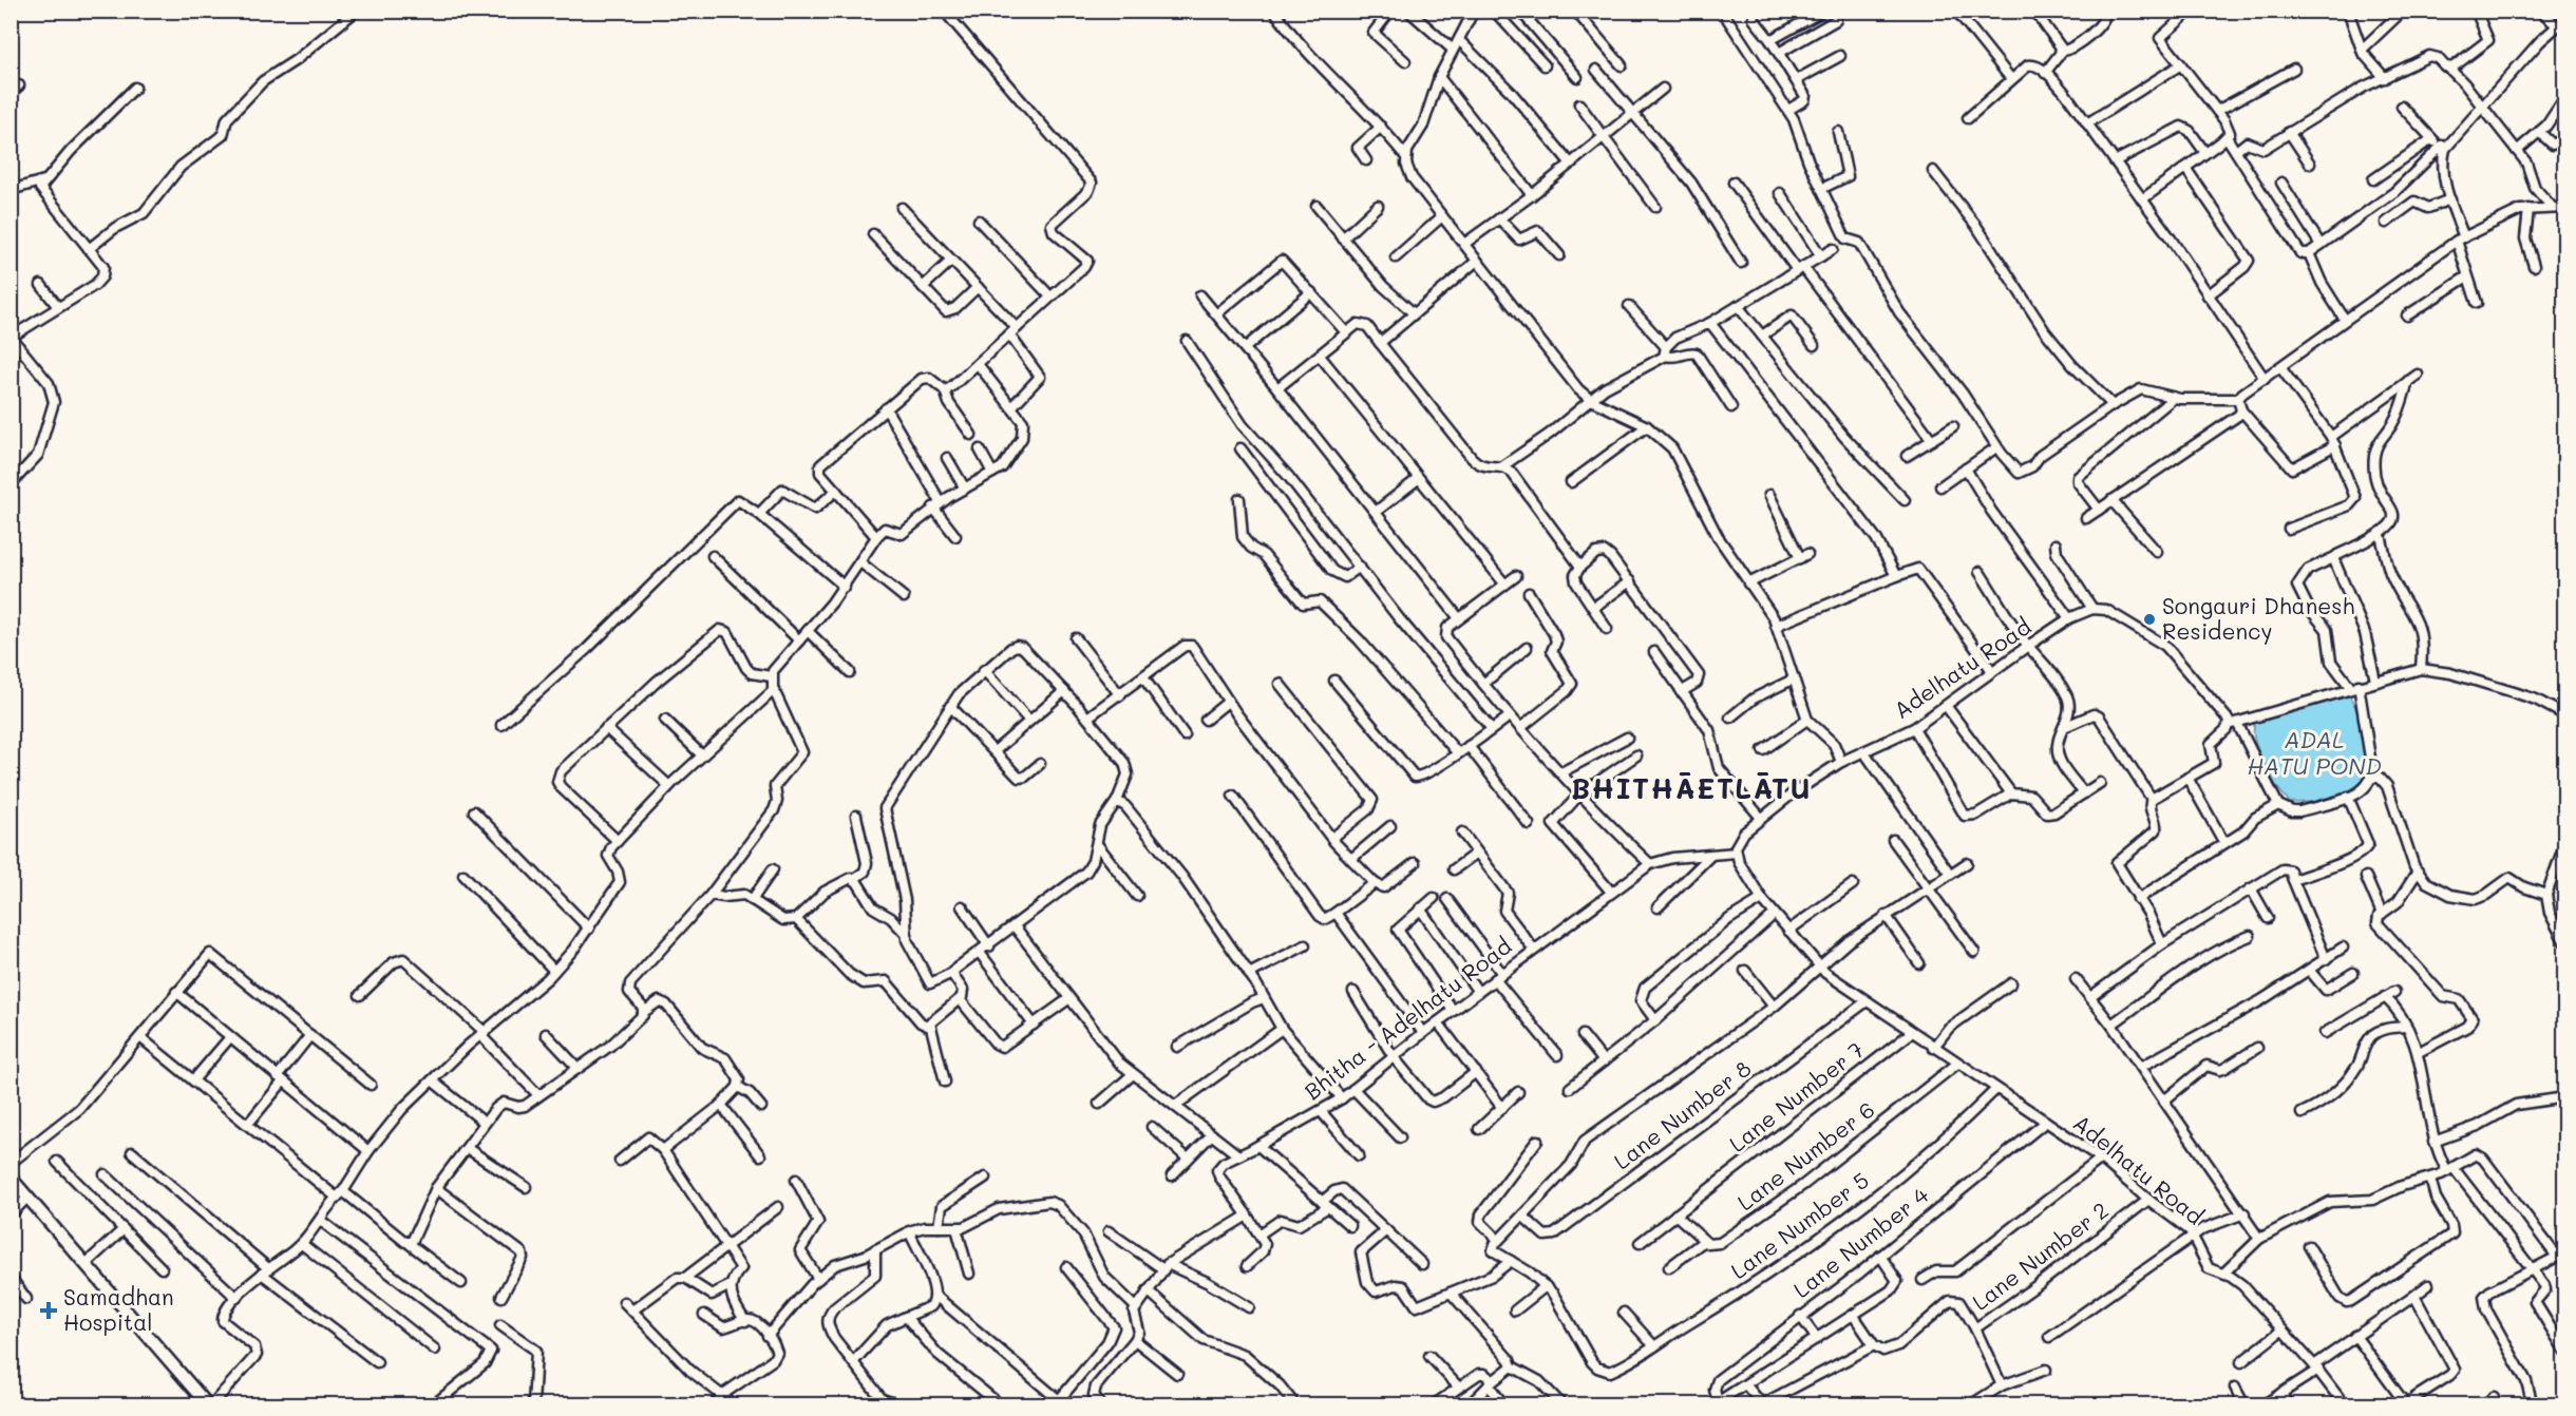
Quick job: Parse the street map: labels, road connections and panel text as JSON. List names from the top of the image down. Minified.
{"streets":{"street":["Adelhatu Road","Bhitha - Adelhatu Road","Lane Number 7","Lane Number 8","Lane Number 6","Lane Number 5","Lane Number 4","Lane Number 2"]},"crossings":[["Adelhatu Road","Bhitha - Adelhatu Road"],["Adelhatu Road","Lane Number 7"],["Adelhatu Road","Lane Number 8"],["Adelhatu Road","Lane Number 6"],["Adelhatu Road","Lane Number 5"],["Adelhatu Road","Lane Number 4"],["Adelhatu Road","Lane Number 2"]],"districts":["BHITHĀETLĀTU"],"water":["ADAL HATU POND"],"places":{"other":["Songauri Dhanesh Residency"],"health":["Samadhan Hospital"]}}
